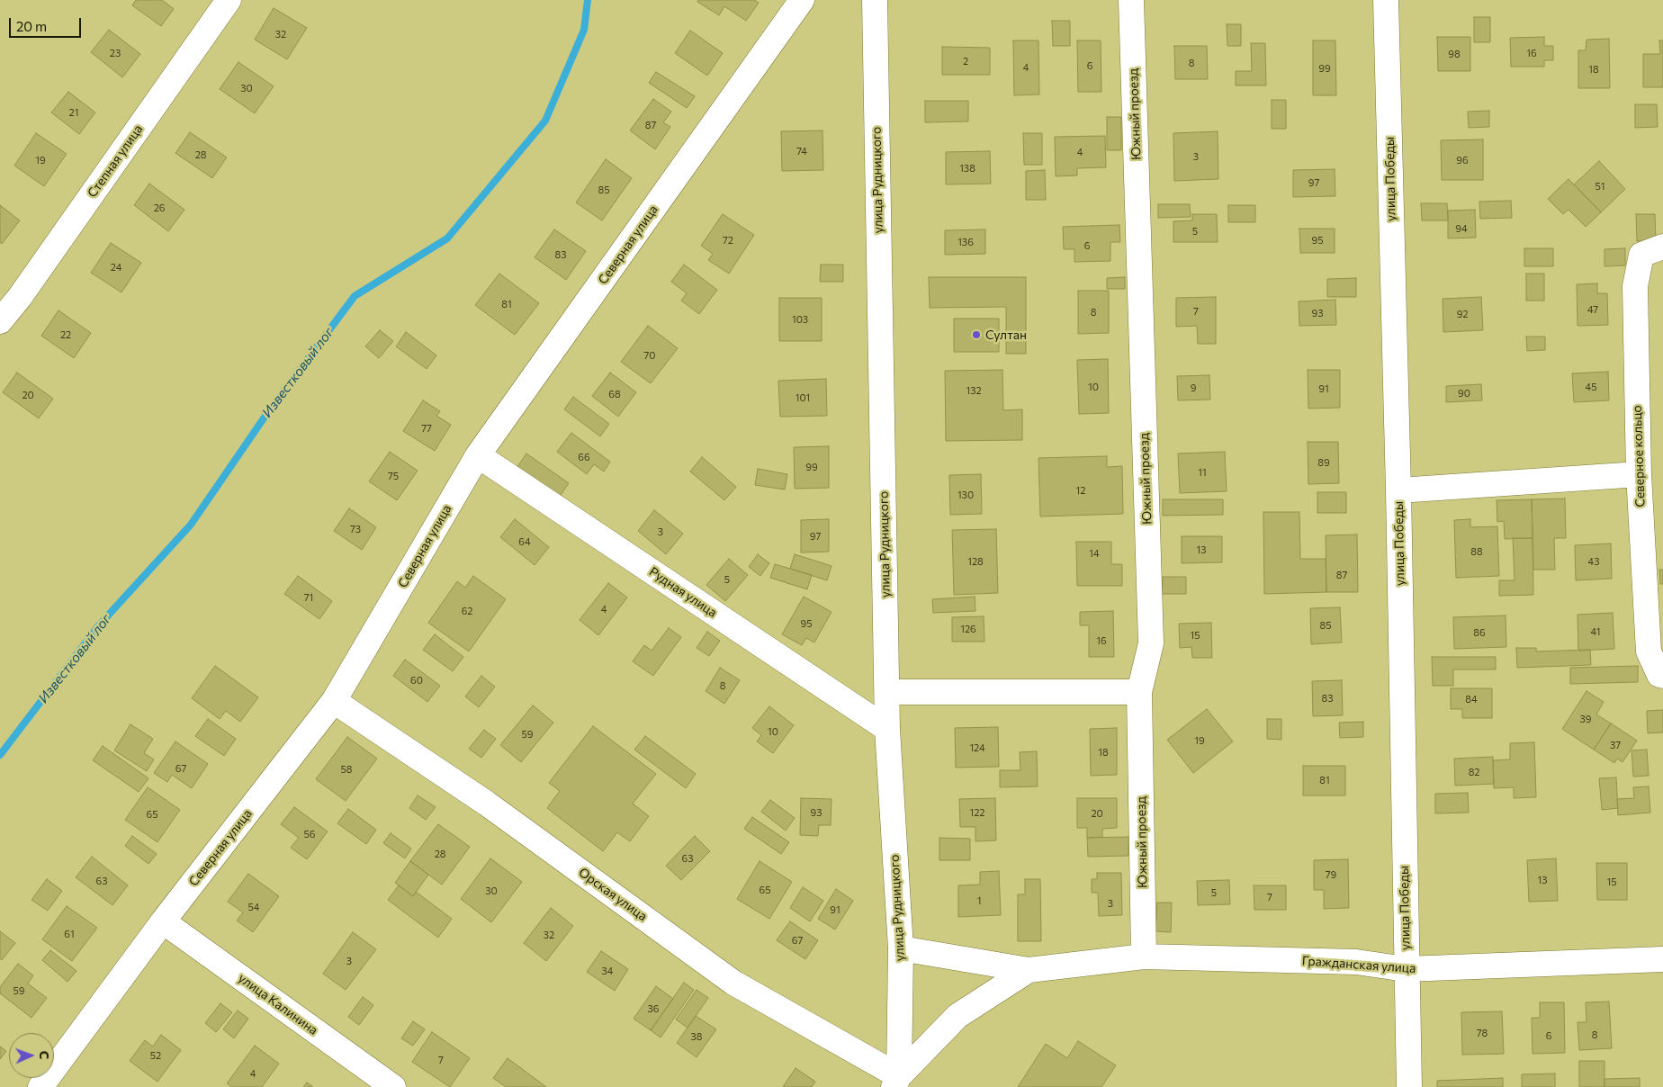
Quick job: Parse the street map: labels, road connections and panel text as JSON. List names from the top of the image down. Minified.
{"streets":{"street":["Южный проезд","Степная улица","улица Победы","улица Рудницкого","Северная улица","Северное кольцо","Рудная улица","Орская улица","Гражданская улица","улица Калинина"]},"crossings":[["Южный проезд","Гражданская улица"],["улица Победы","Гражданская улица"],["улица Рудницкого","Рудная улица"],["улица Рудницкого","Орская улица"],["улица Рудницкого","Гражданская улица"],["Северная улица","Рудная улица"],["Северная улица","Орская улица"],["Северная улица","улица Калинина"],["Орская улица","Гражданская улица"]],"water":["Известковый лог"],"places":["Султан"],"house_numbers":["32","23","16","98","2","8","6","4","99","18","30","21","87","74","4","28","3","19","96","138","97","51","85","26","94","5","72","95","136","6","83","24","81","47","7","8","93","92","103","22","70","10","45","9","91","132","90","68","20","101","77","66","89","99","11","75","12","130","73","3","97","64","13","88","14","128","43","87","5","71","4","62","95","85","126","41","86","15","16","60","8","83","84","39","10","59","19","37","124","18","67","58","82","81","93","122","20","65","56","28","63","79","13","63","15","65","30","5","7","1","3","54","91","61","32","67","3","34","59","36","78","8","6","38","52","7","4"],"scale_bar":"20 m","north":"right"}
